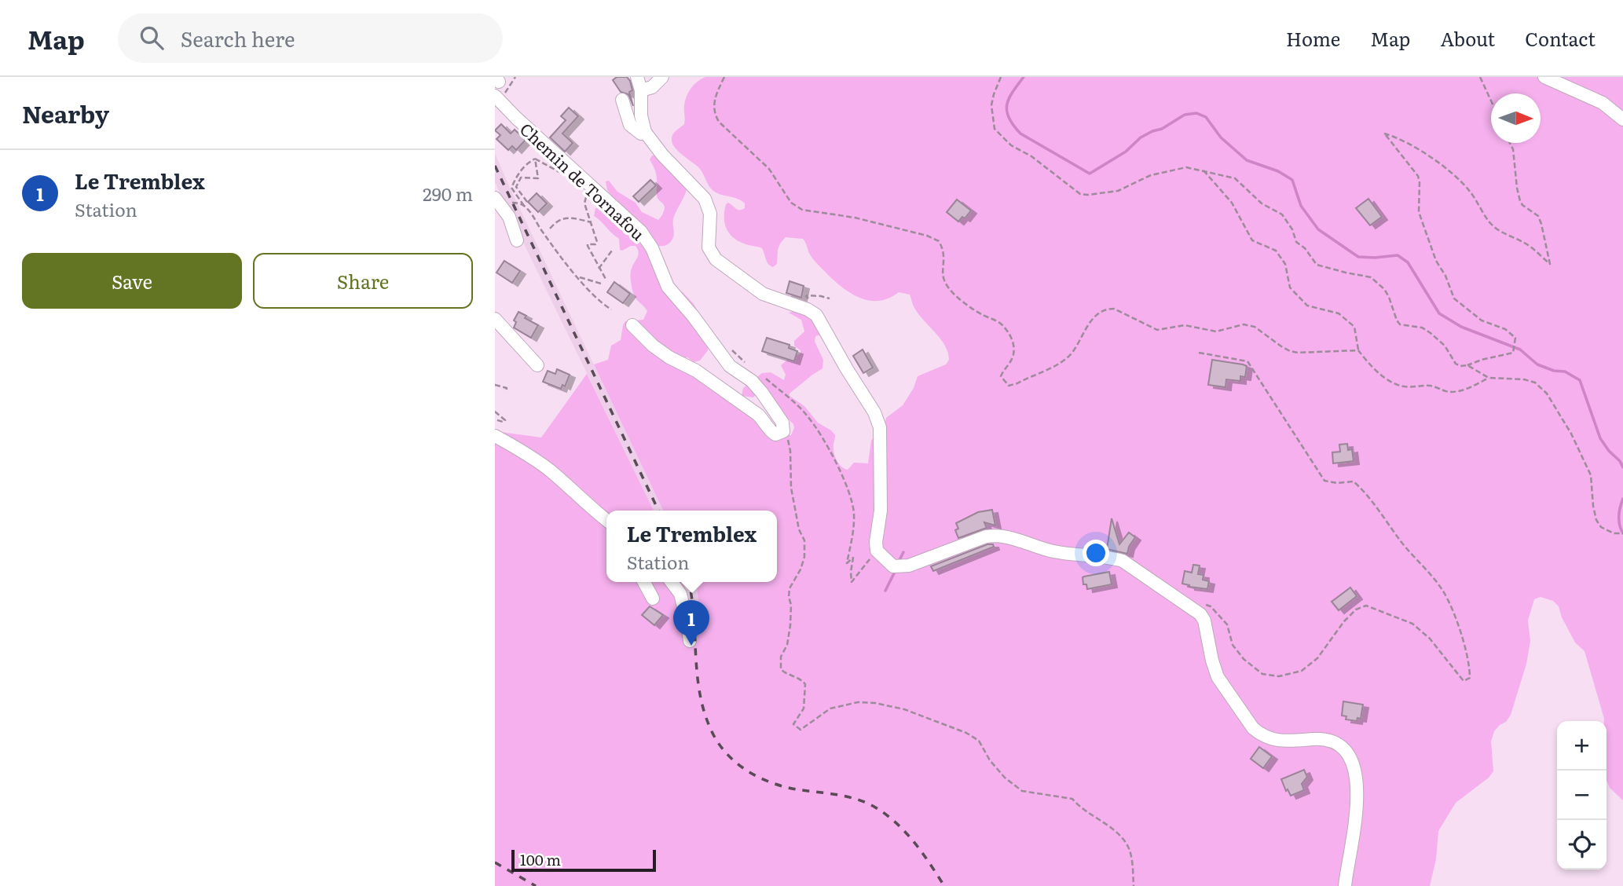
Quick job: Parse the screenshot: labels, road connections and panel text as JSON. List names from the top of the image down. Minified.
{"streets":{"street":["Chemin de Tornafou"]},"scale_bar":"100 m","north":"right","page":{"header":"Map","search":"Search here","nav":["Home","Map","About","Contact"],"heading":"Nearby","list":[{"mark":"1","name":"Le Tremblex","note":"Station","value":"290 m"}],"buttons":["Save","Share"],"popup":["Le Tremblex","Station"],"pins":"1","map_buttons":["+","−"],"scale":"100 m"}}
